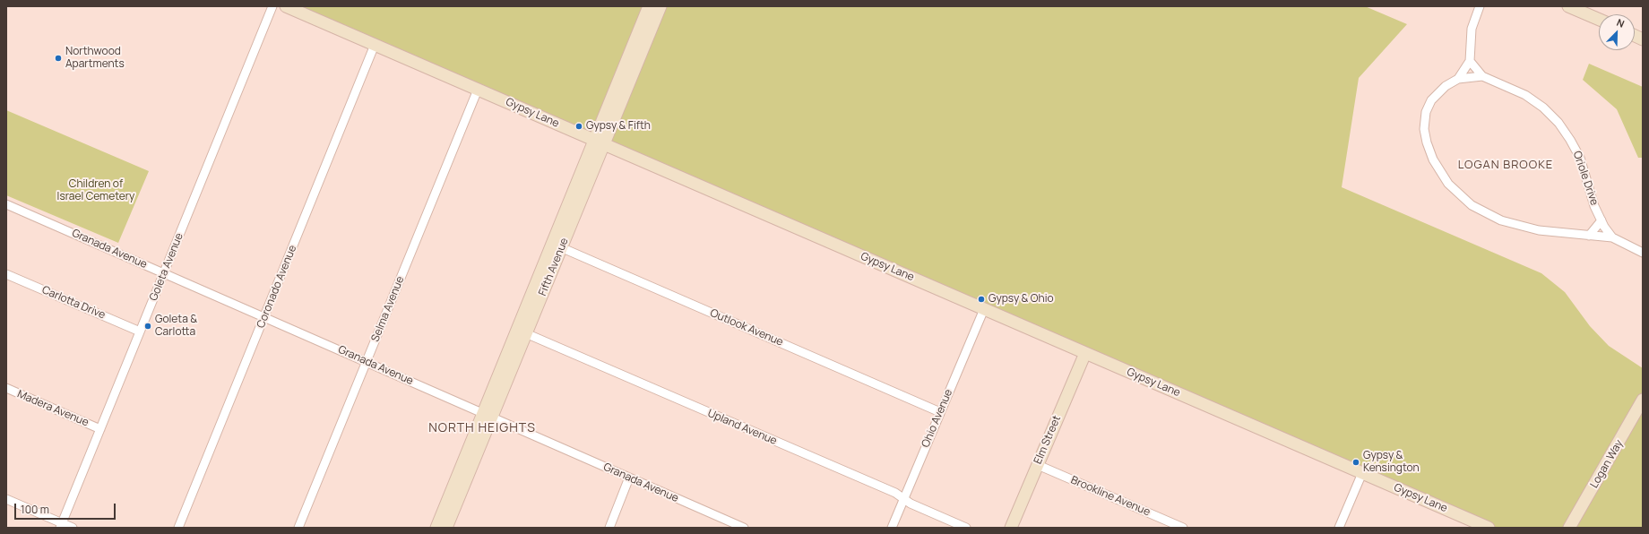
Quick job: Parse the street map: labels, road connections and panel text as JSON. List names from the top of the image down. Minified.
{"streets":{"street":["Gypsy Lane","Oriole Drive","Granada Avenue","Goleta Avenue","Fifth Avenue","Coronado Avenue","Carlotta Drive","Selma Avenue","Outlook Avenue","Madera Avenue","Ohio Avenue","Upland Avenue","Elm Street","Logan Way","Brookline Avenue"]},"crossings":[["Gypsy Lane","Fifth Avenue"],["Gypsy Lane","Coronado Avenue"],["Gypsy Lane","Selma Avenue"],["Gypsy Lane","Ohio Avenue"],["Gypsy Lane","Elm Street"],["Granada Avenue","Goleta Avenue"],["Granada Avenue","Fifth Avenue"],["Granada Avenue","Coronado Avenue"],["Granada Avenue","Selma Avenue"],["Goleta Avenue","Carlotta Drive"],["Goleta Avenue","Madera Avenue"],["Fifth Avenue","Outlook Avenue"],["Fifth Avenue","Upland Avenue"],["Outlook Avenue","Ohio Avenue"],["Ohio Avenue","Upland Avenue"],["Elm Street","Brookline Avenue"]],"districts":["LOGAN BROOKE","NORTH HEIGHTS"],"parks":["Children of Israel Cemetery"],"places":["Northwood Apartments","Gypsy & Fifth","Gypsy & Ohio","Goleta & Carlotta","Gypsy & Kensington"],"scale_bar":"100 m","north":"top right"}
